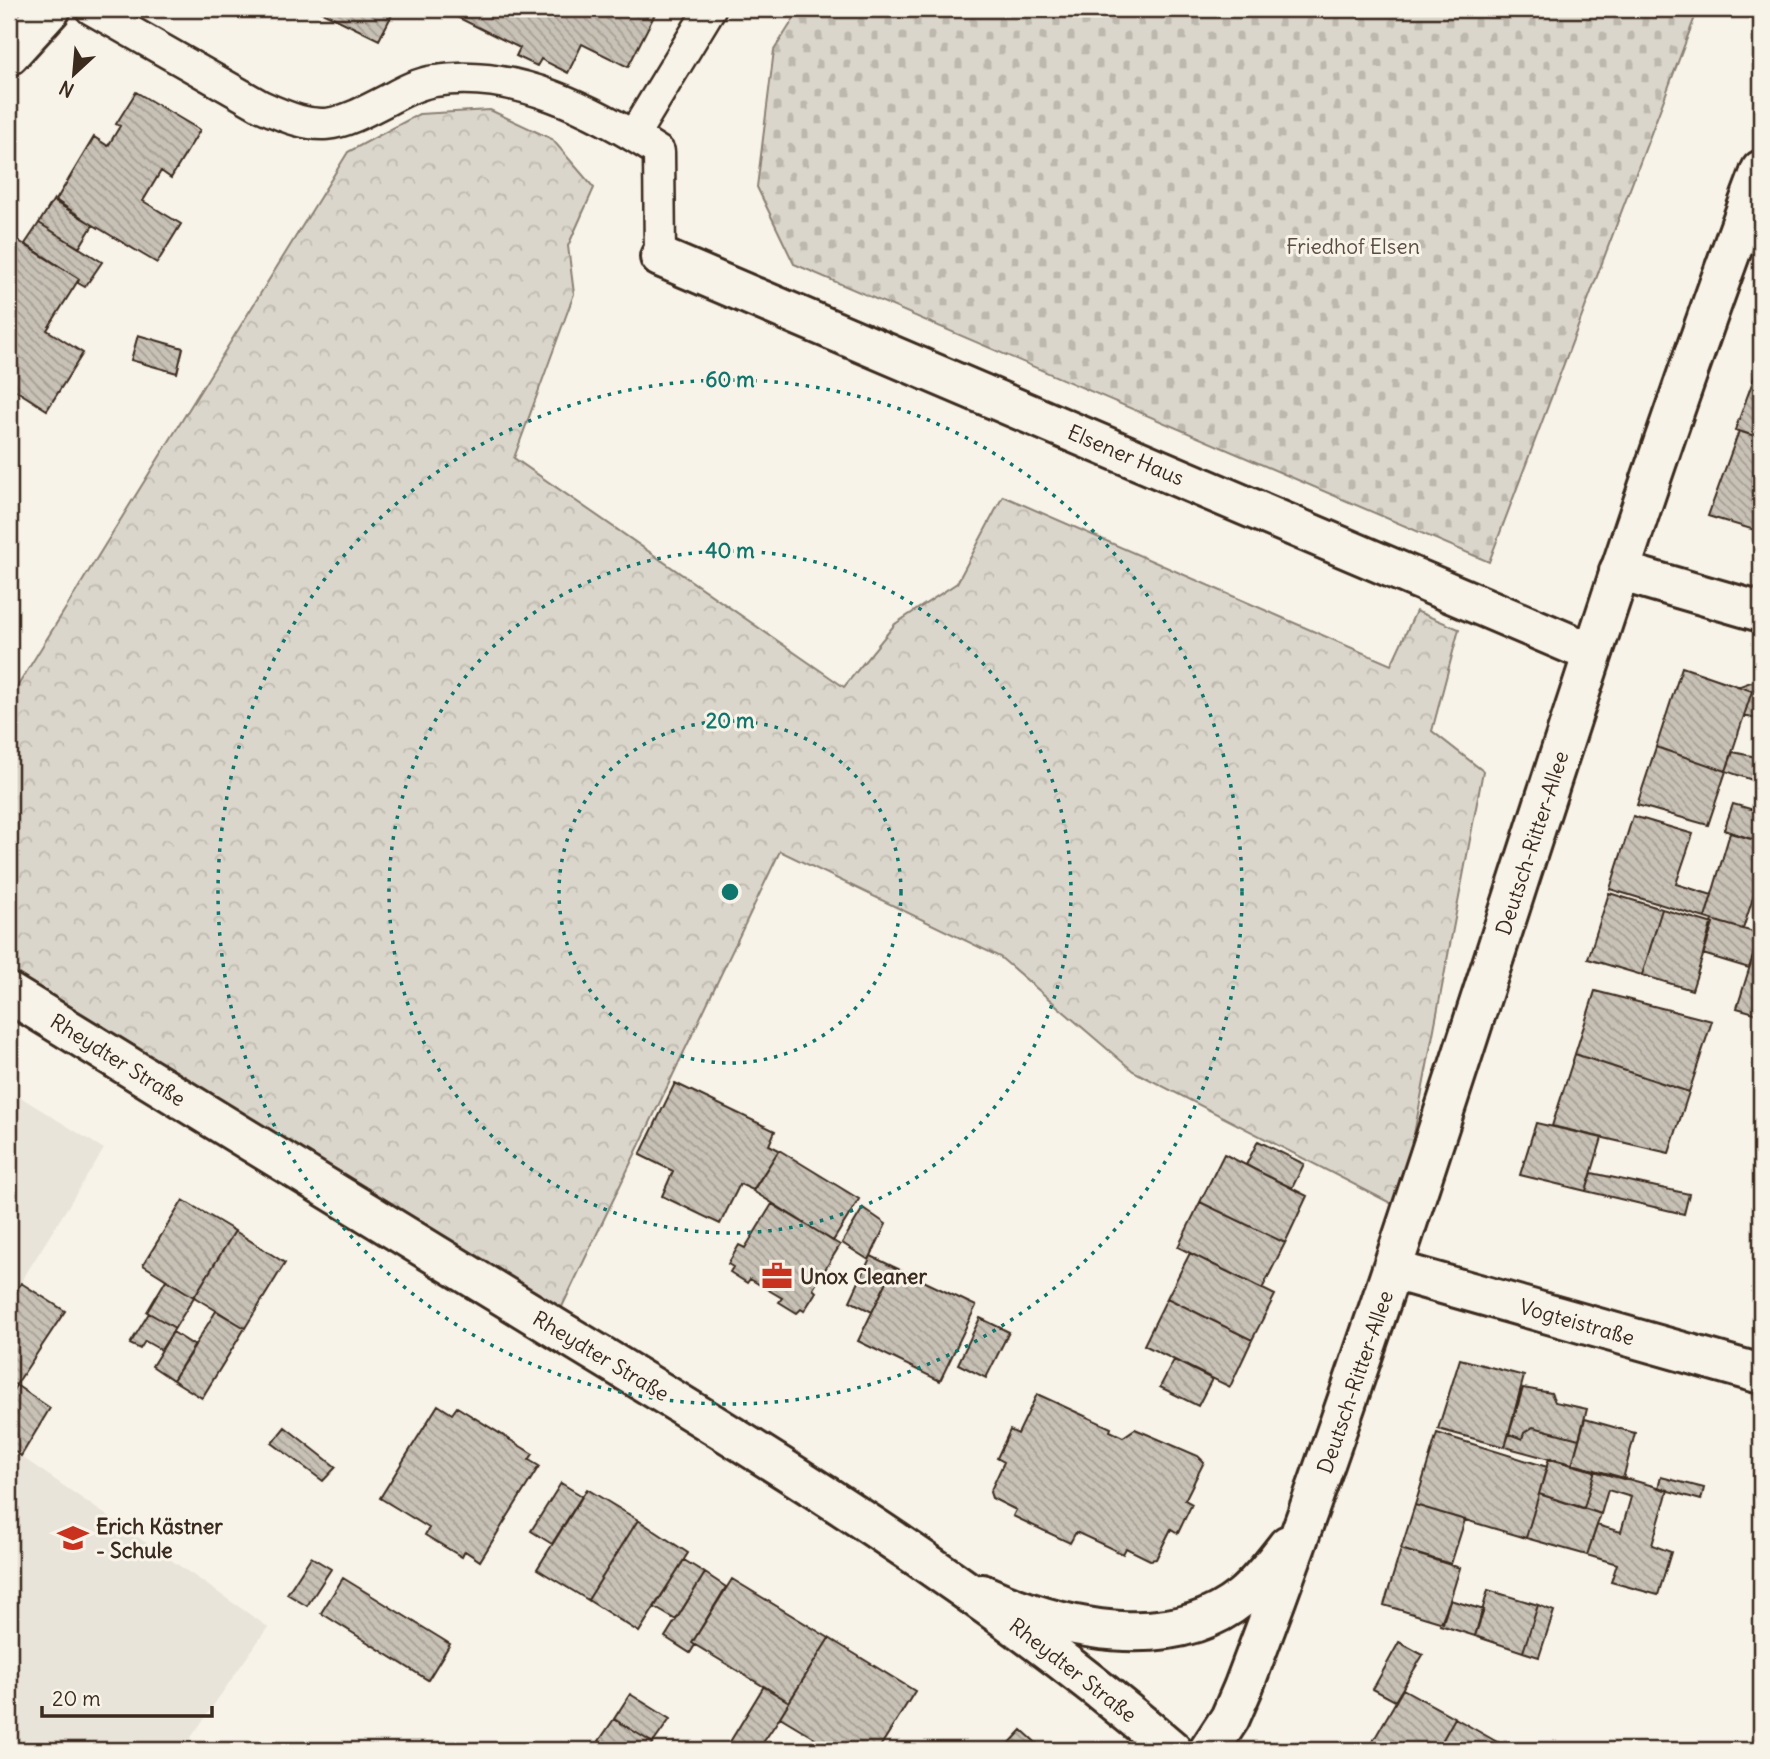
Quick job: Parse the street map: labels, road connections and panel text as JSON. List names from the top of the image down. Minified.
{"streets":{"street":["Elsener Haus","Deutsch-Ritter-Allee","Rheydter Straße","Vogteistraße"]},"crossings":[["Elsener Haus","Deutsch-Ritter-Allee"],["Deutsch-Ritter-Allee","Rheydter Straße"],["Deutsch-Ritter-Allee","Vogteistraße"]],"parks":["Friedhof Elsen"],"places":{"office":["Unox Cleaner"],"school or university":["Erich Kästner - Schule"]},"scale_bar":"20 m","north":"bottom left","rings":["60 m","40 m","20 m"]}
